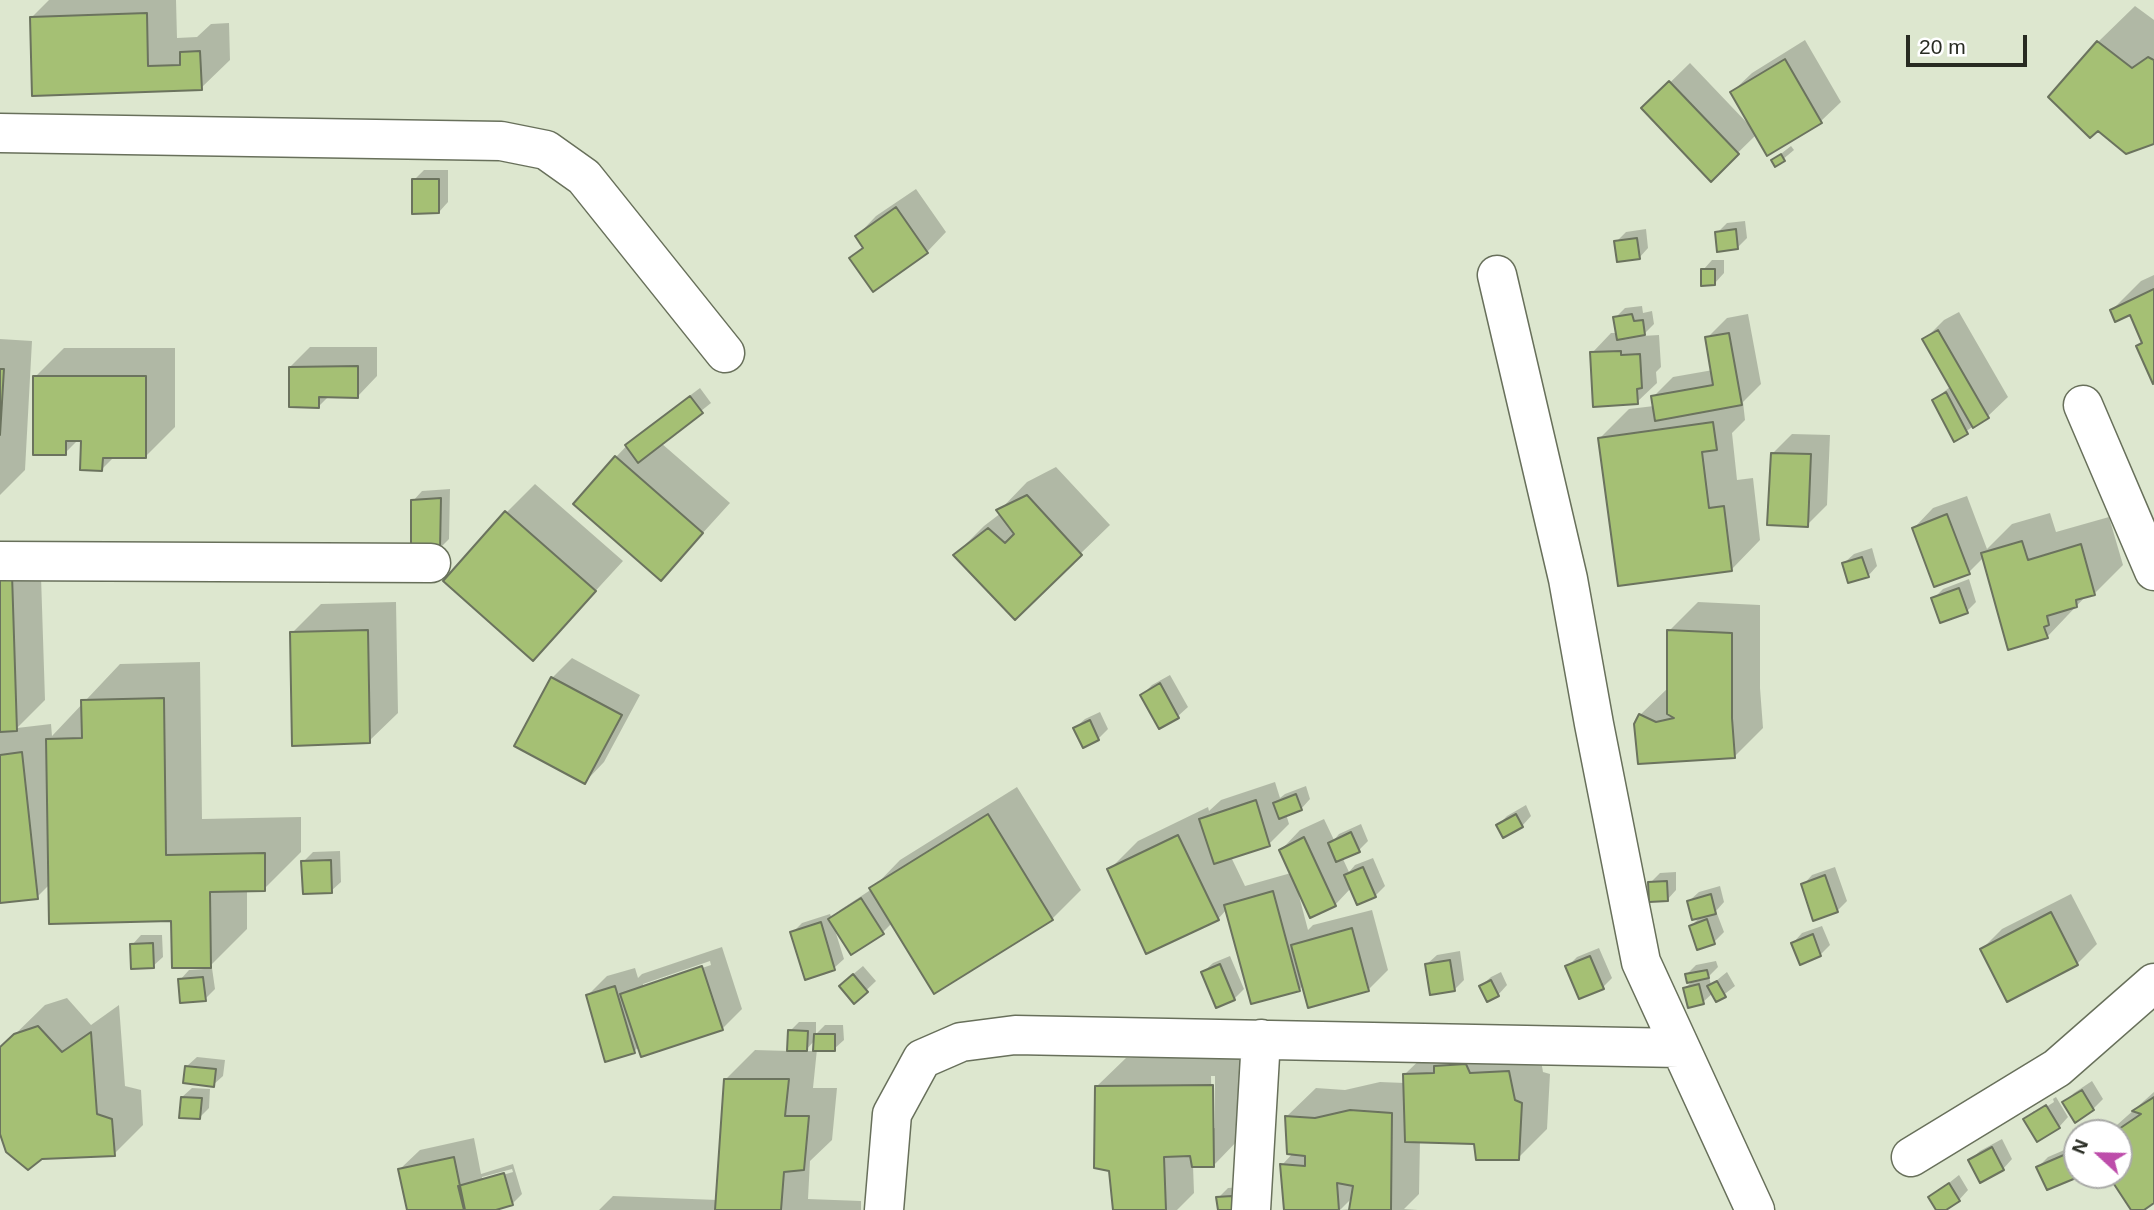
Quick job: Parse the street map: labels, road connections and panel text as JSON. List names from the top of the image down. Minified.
{"scale_bar":"20 m","north":"left"}
